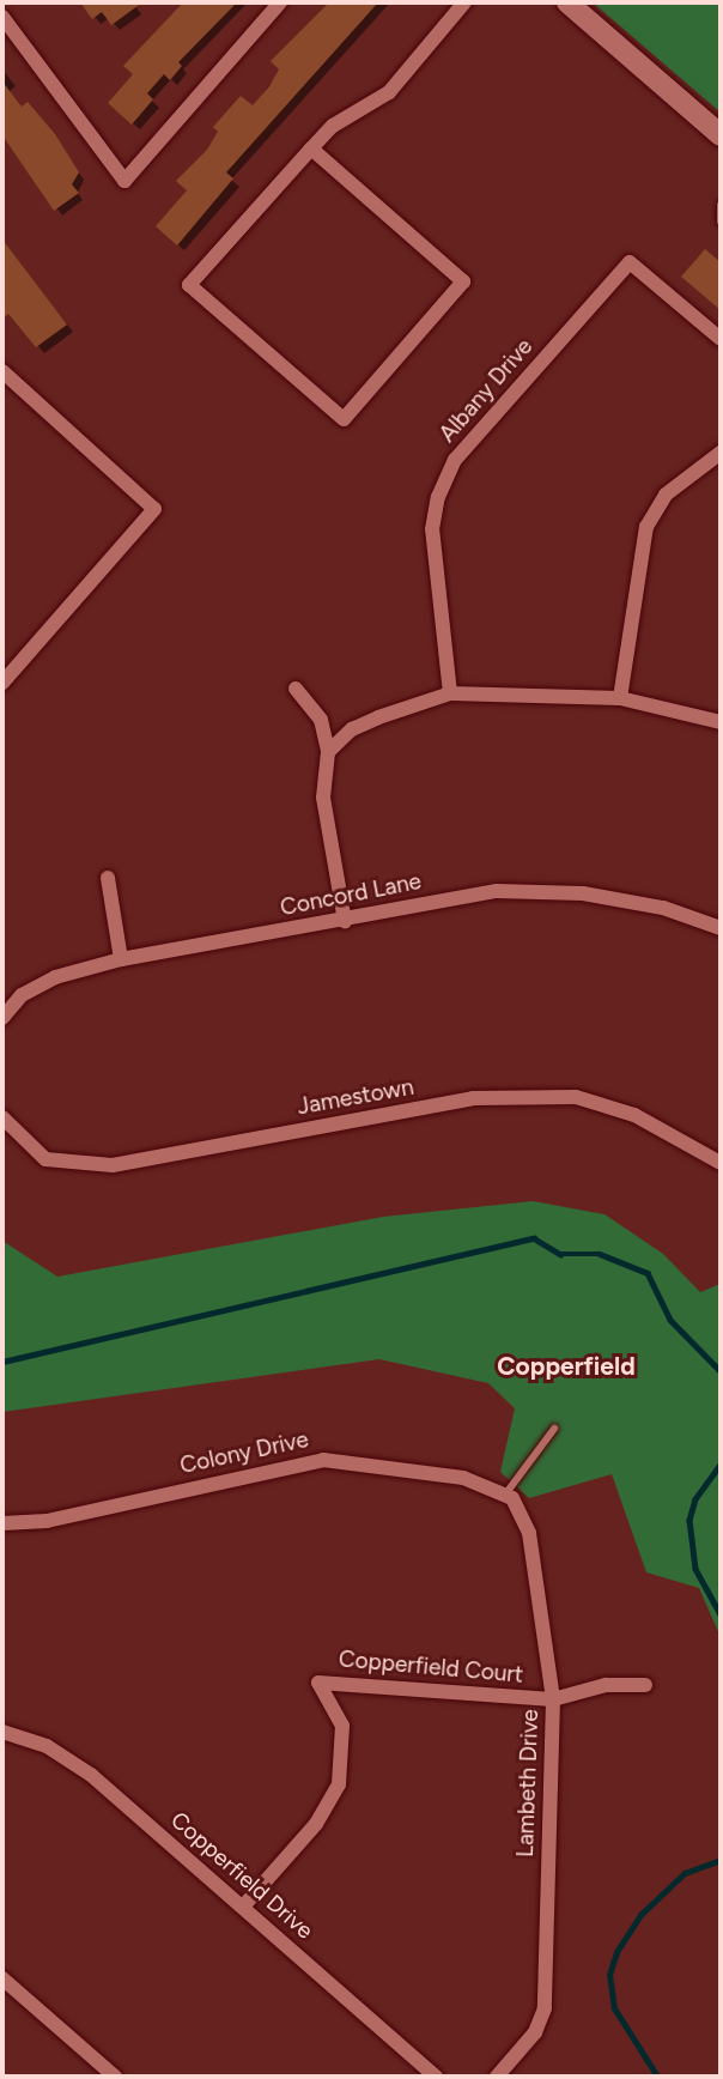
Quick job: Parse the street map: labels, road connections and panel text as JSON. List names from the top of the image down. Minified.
{"streets":{"street":["Albany Drive","Concord Lane","Jamestown","Colony Drive","Copperfield Court","Lambeth Drive","Copperfield Drive"]},"crossings":[["Colony Drive","Lambeth Drive"],["Copperfield Court","Lambeth Drive"],["Copperfield Court","Copperfield Drive"]],"districts":["Copperfield"]}
